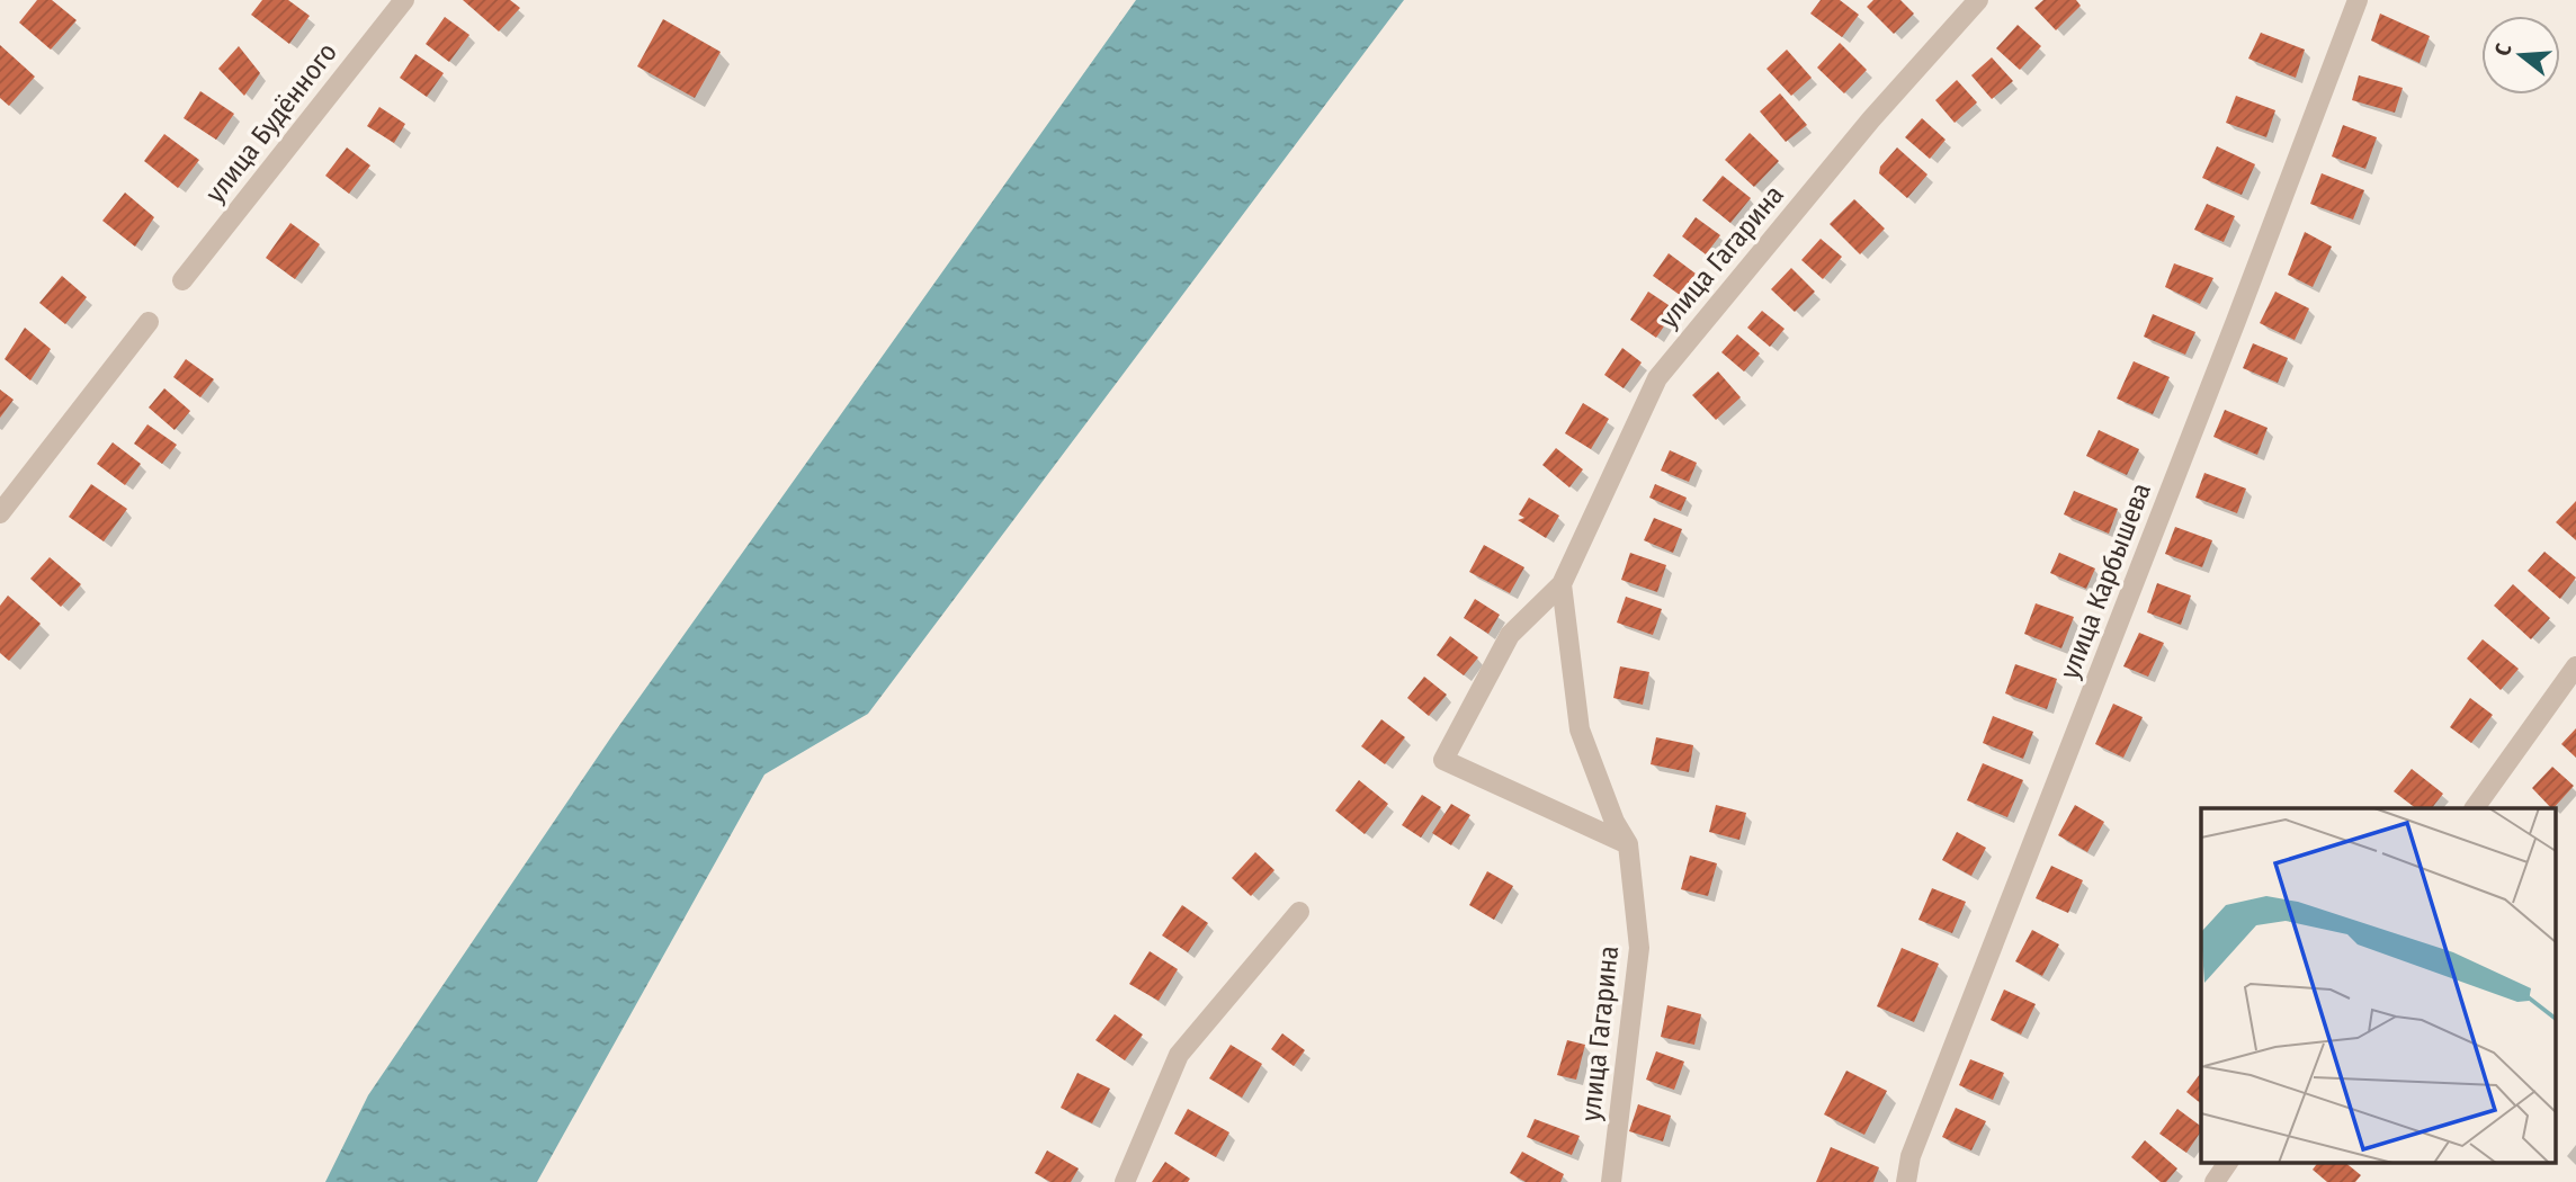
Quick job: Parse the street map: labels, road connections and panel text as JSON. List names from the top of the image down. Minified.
{"streets":{"street":["улица Будённого","улица Гагарина","улица Карбышева"]},"north":"left"}
